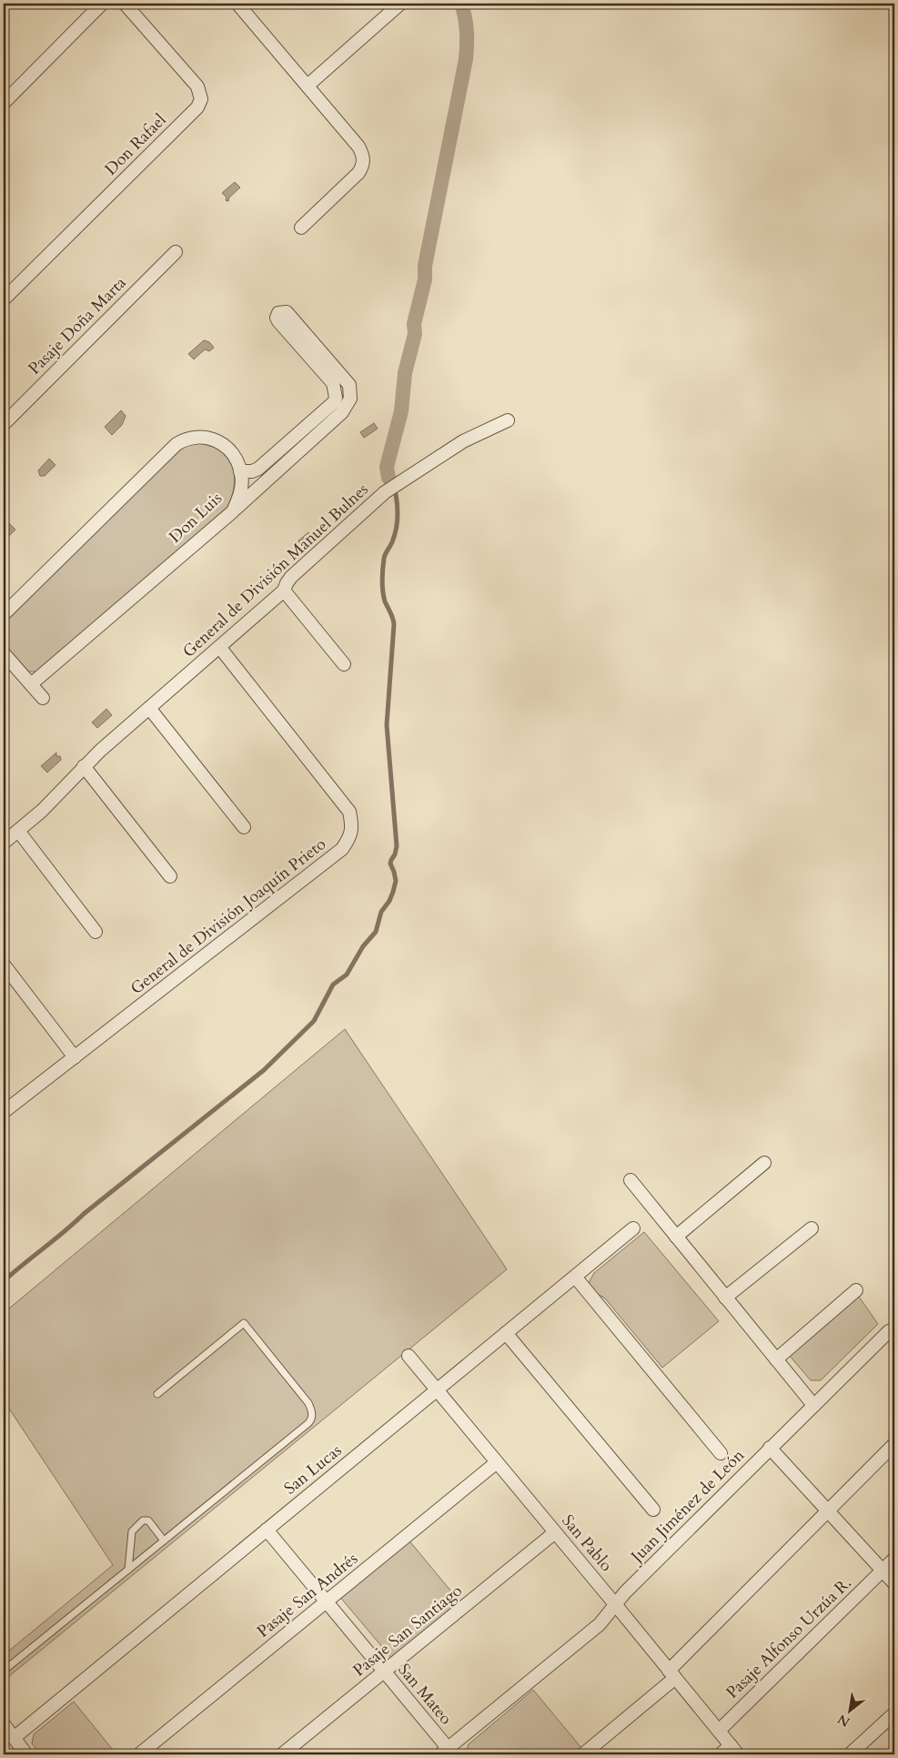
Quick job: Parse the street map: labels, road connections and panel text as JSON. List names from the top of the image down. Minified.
{"streets":{"street":["Don Rafael","Pasaje Doña Marta","Don Luis","General de División Manuel Bulnes","General de División Joaquín Prieto","San Lucas","Juan Jiménez de León","San Pablo","Pasaje San Andrés","Pasaje San Santiago","Pasaje Alfonso Urzúa R.","San Mateo"]},"crossings":[["General de División Manuel Bulnes","General de División Joaquín Prieto"],["San Lucas","San Pablo"],["San Lucas","San Mateo"],["Juan Jiménez de León","San Pablo"],["Juan Jiménez de León","San Mateo"],["San Pablo","Pasaje San Andrés"],["San Pablo","Pasaje San Santiago"],["San Pablo","Pasaje Alfonso Urzúa R."],["Pasaje San Andrés","San Mateo"],["Pasaje San Santiago","San Mateo"]],"north":"bottom left"}
